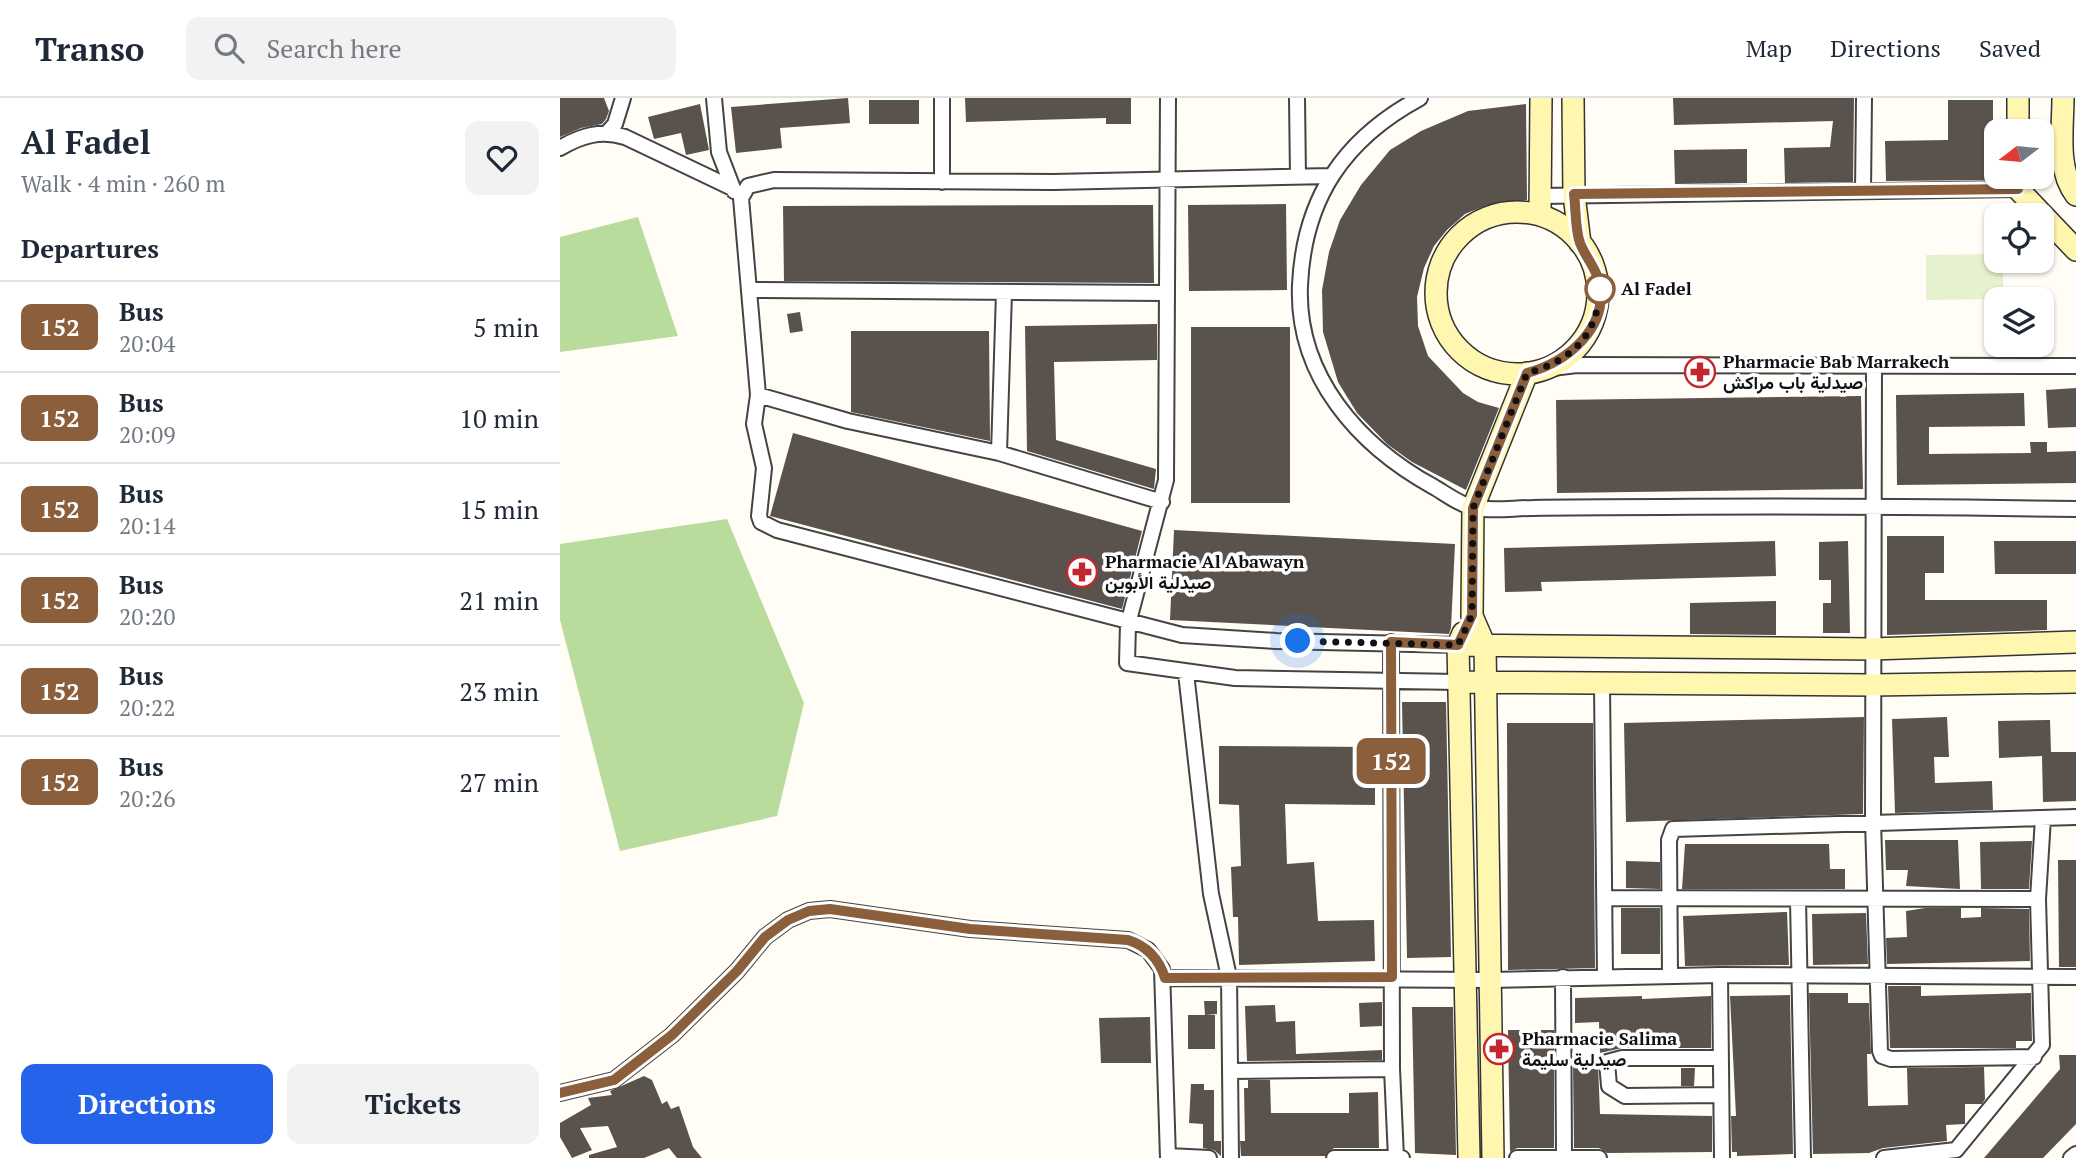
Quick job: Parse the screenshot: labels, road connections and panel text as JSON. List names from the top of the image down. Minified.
{"places":{"other":["Al Fadel"],"pharmacy":["Pharmacie Bab Marrakech صيدلية باب مراكش","Pharmacie Al Abawayn صيدلية الأبوين","Pharmacie Salima صيدلية سليمة"]},"lines":["bus line 152"],"north":"left","page":{"header":"Transo","search":"Search here","nav":["Map","Directions","Saved"],"heading":[["Al Fadel","Walk · 4 min · 260 m"],"Departures"],"on_map":"152","list":[{"mark":"152","name":"Bus","note":"20:04","value":"5 min"},{"mark":"152","name":"Bus","note":"20:09","value":"10 min"},{"mark":"152","name":"Bus","note":"20:14","value":"15 min"},{"mark":"152","name":"Bus","note":"20:20","value":"21 min"},{"mark":"152","name":"Bus","note":"20:22","value":"23 min"},{"mark":"152","name":"Bus","note":"20:26","value":"27 min"}],"buttons":["Directions","Tickets"]}}
